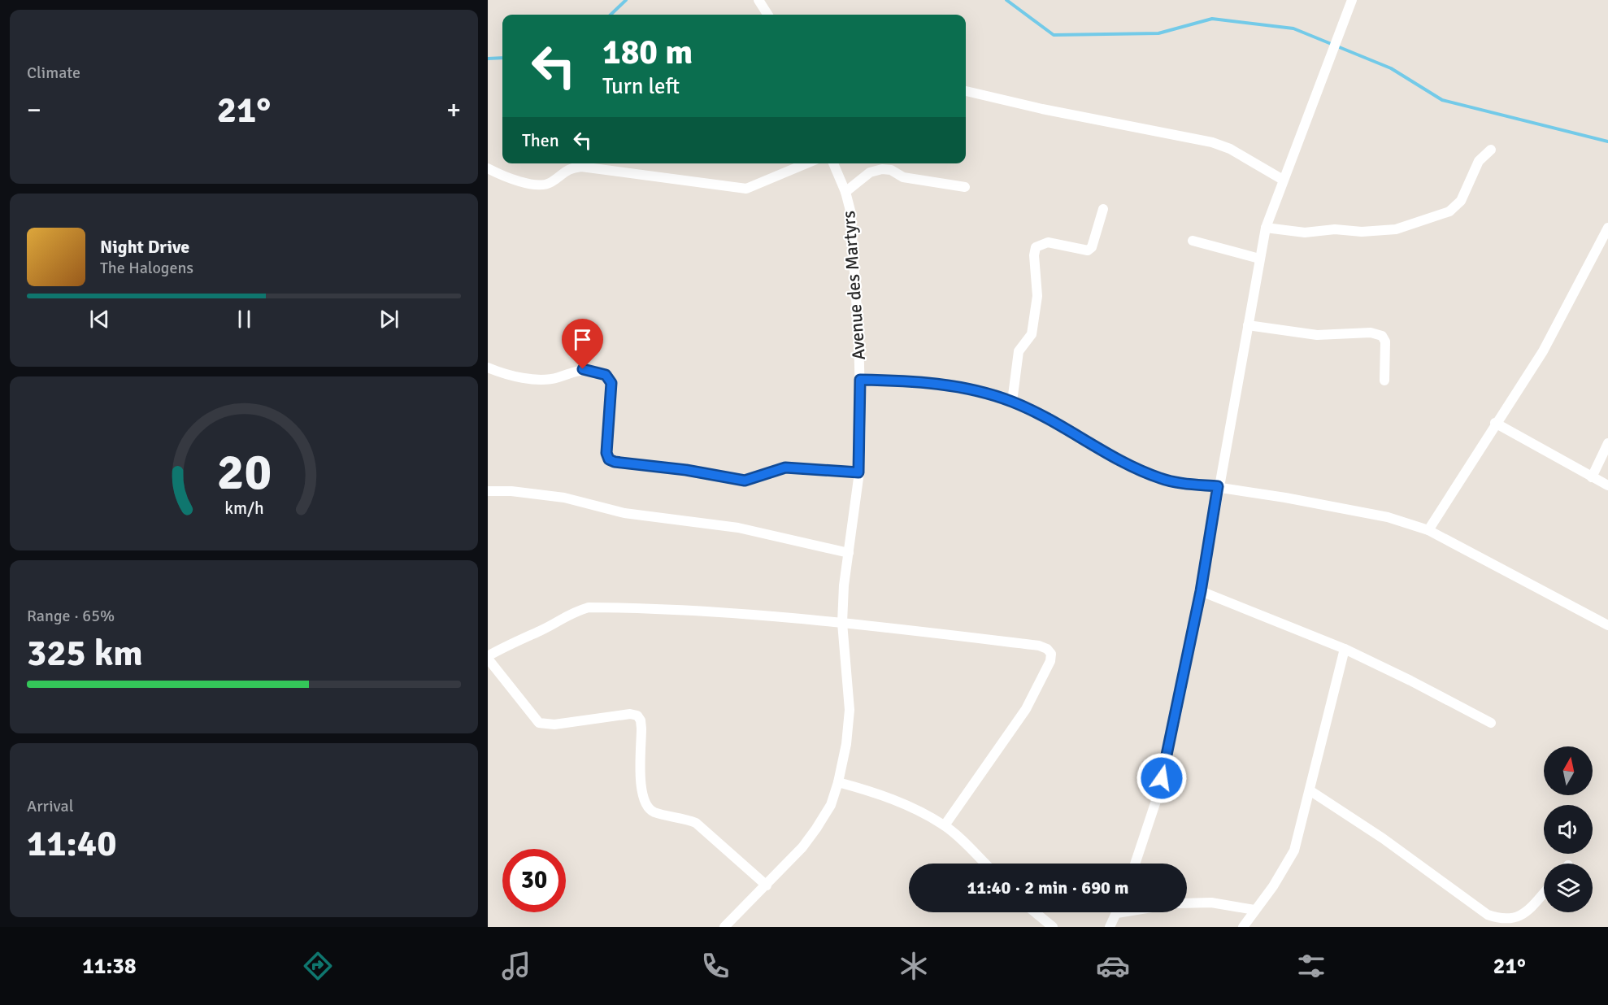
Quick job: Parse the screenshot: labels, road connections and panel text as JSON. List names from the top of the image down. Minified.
{"streets":{"street":["Avenue des Martyrs"]},"north":"top","page":{"tile":["Climate",["Range · 65%","325 km"],["Arrival","11:40"]],"turn":["180 m","Turn left"],"heat":["−","21°","+"],"then":"Then","song":["Night Drive","The Halogens"],"limit":"30","trip":"11:40 · 2 min · 690 m","tabs":["11:38","21°"],"gauge":["20","km/h"]}}
